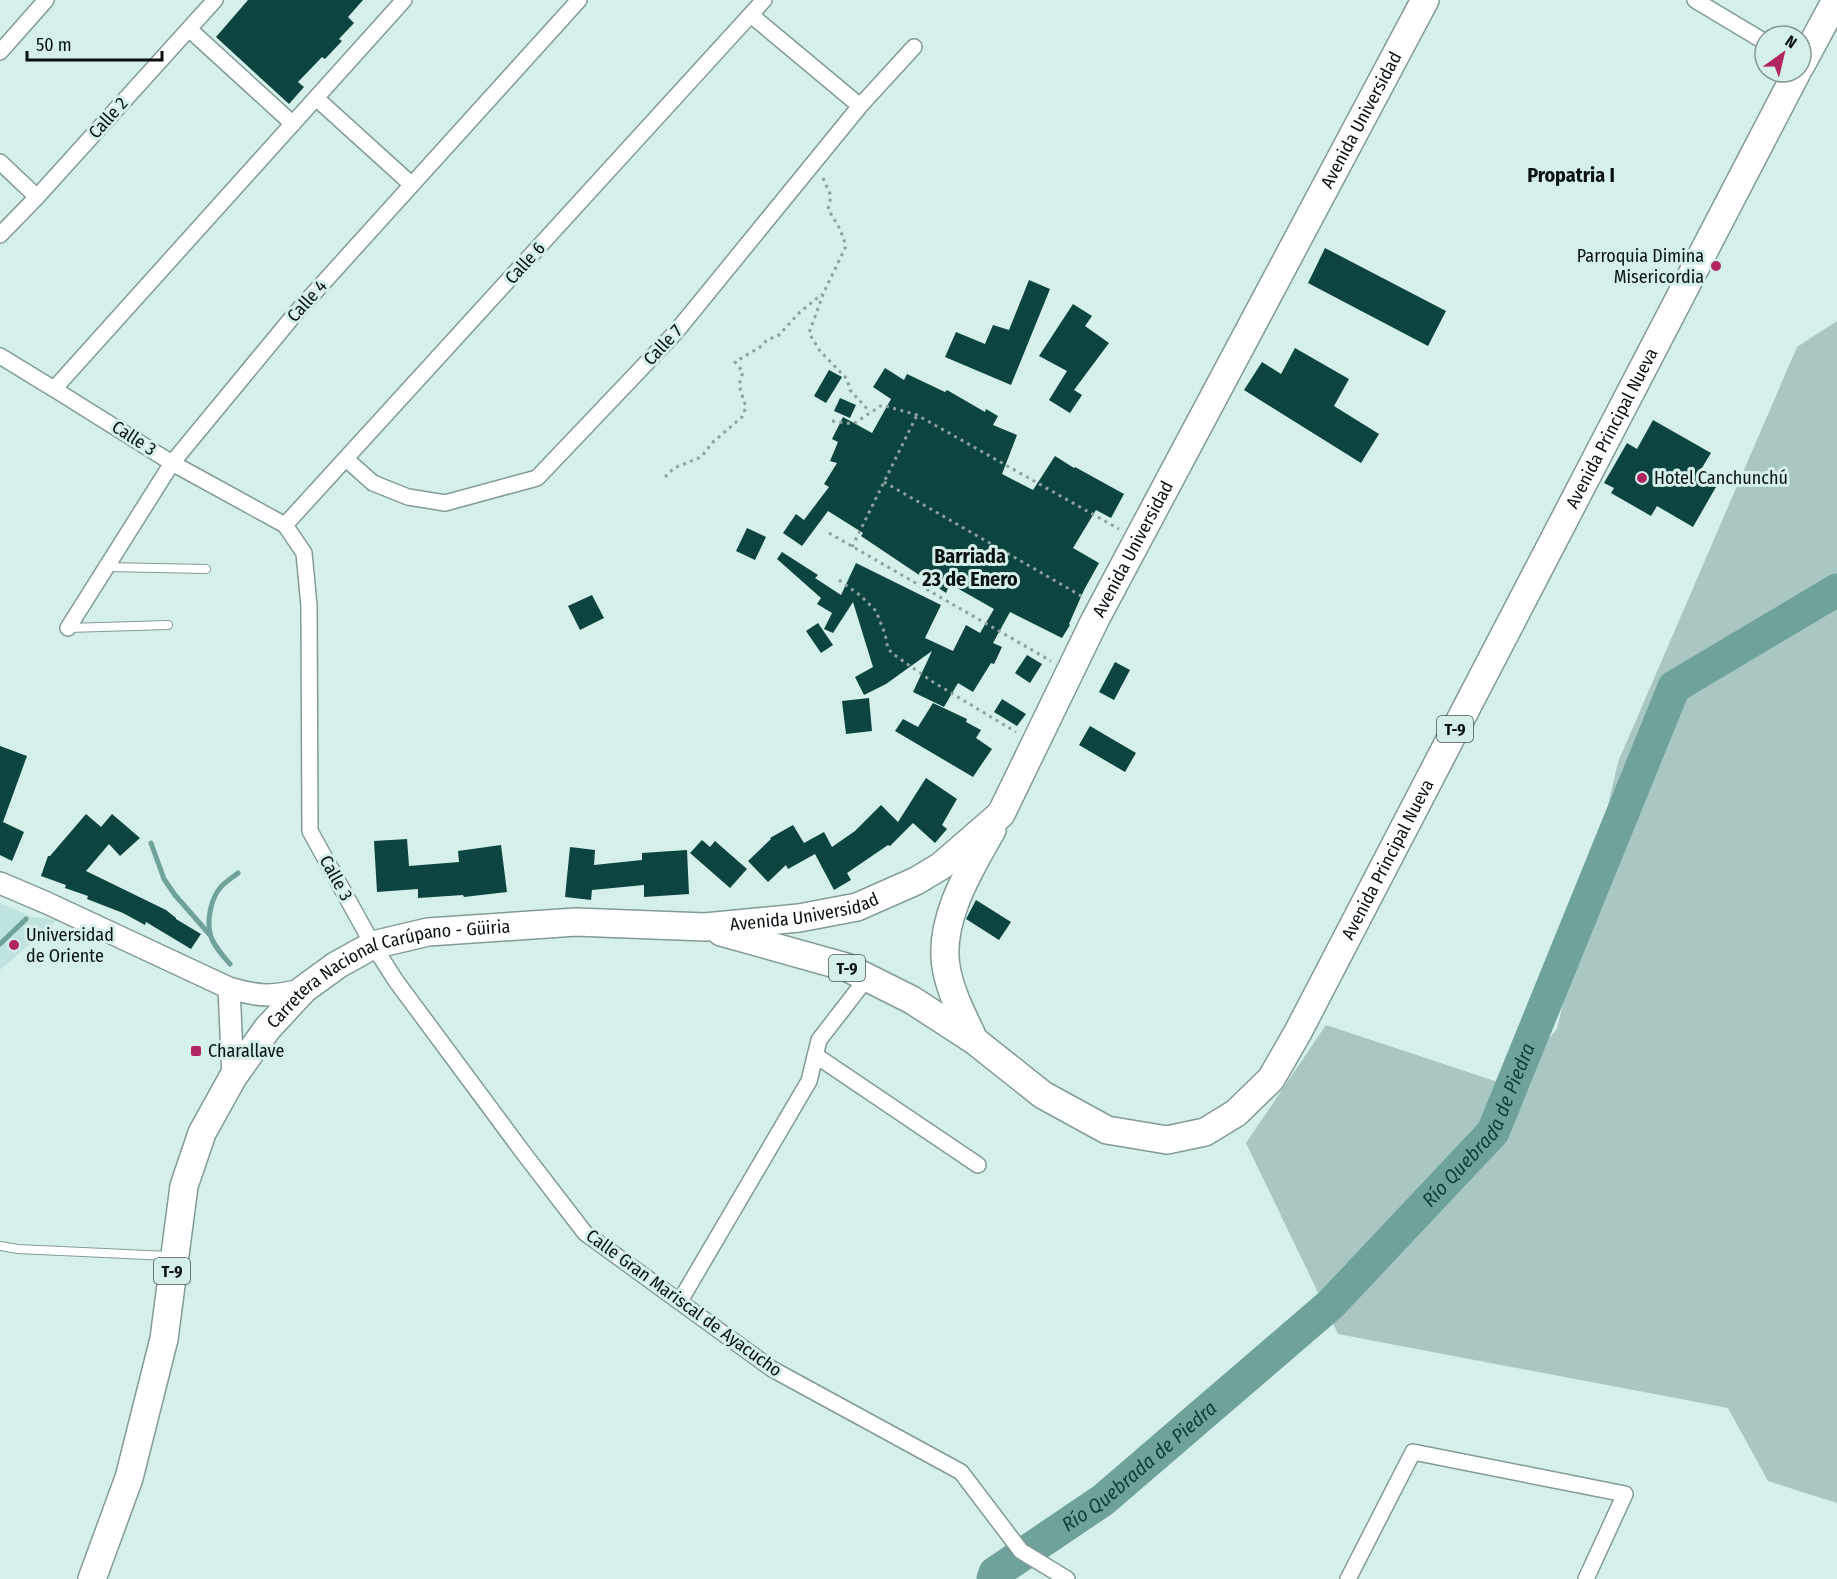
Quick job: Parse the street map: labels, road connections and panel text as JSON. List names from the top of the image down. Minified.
{"streets":{"highway":["Avenida Universidad","Avenida Principal Nueva","T-9","Carretera Nacional Carúpano - Güiria"],"street":["Calle 2","Calle 6","Calle 4","Calle 7","Calle 3","Calle Gran Mariscal de Ayacucho"]},"crossings":[["Avenida Universidad","Avenida Principal Nueva"],["Avenida Universidad","T-9"],["Avenida Universidad","Carretera Nacional Carúpano - Güiria"],["Calle 6","Calle 7"],["Calle 6","Calle 3"],["Calle 4","Calle 3"],["Avenida Principal Nueva","T-9"],["Avenida Principal Nueva","Carretera Nacional Carúpano - Güiria"],["Calle 3","Carretera Nacional Carúpano - Güiria"],["Calle 3","Calle Gran Mariscal de Ayacucho"],["Carretera Nacional Carúpano - Güiria","Calle Gran Mariscal de Ayacucho"]],"districts":["Propatria I","Barriada 23 de Enero"],"water":["Río Quebrada de Piedra"],"places":{"other":["Parroquia Dimina Misericordia","Hotel Canchunchú","Universidad de Oriente"],"transit":["Charallave"]},"scale_bar":"50 m","north":"top right"}
